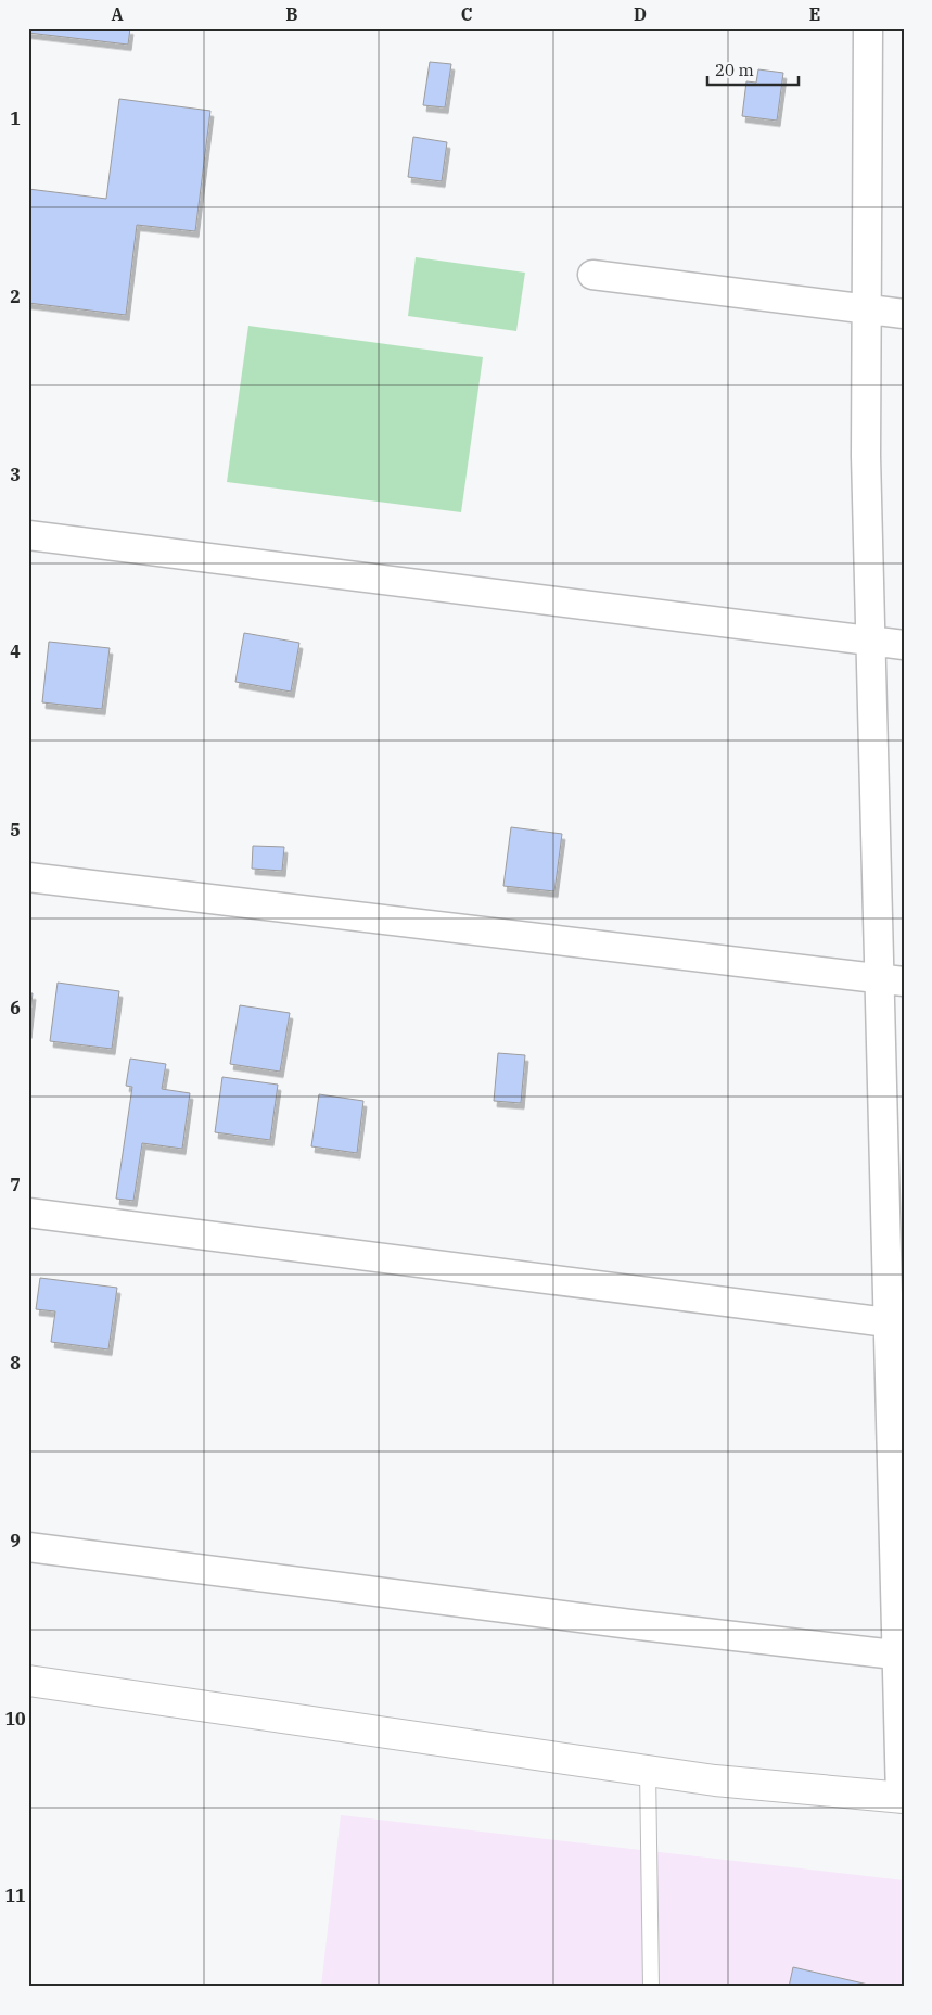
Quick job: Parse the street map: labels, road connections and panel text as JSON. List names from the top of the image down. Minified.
{"scale_bar":"20 m","grid":{"columns":["A","B","C","D","E"],"rows":["1","2","3","4","5","6","7","8","9","10","11"]}}
